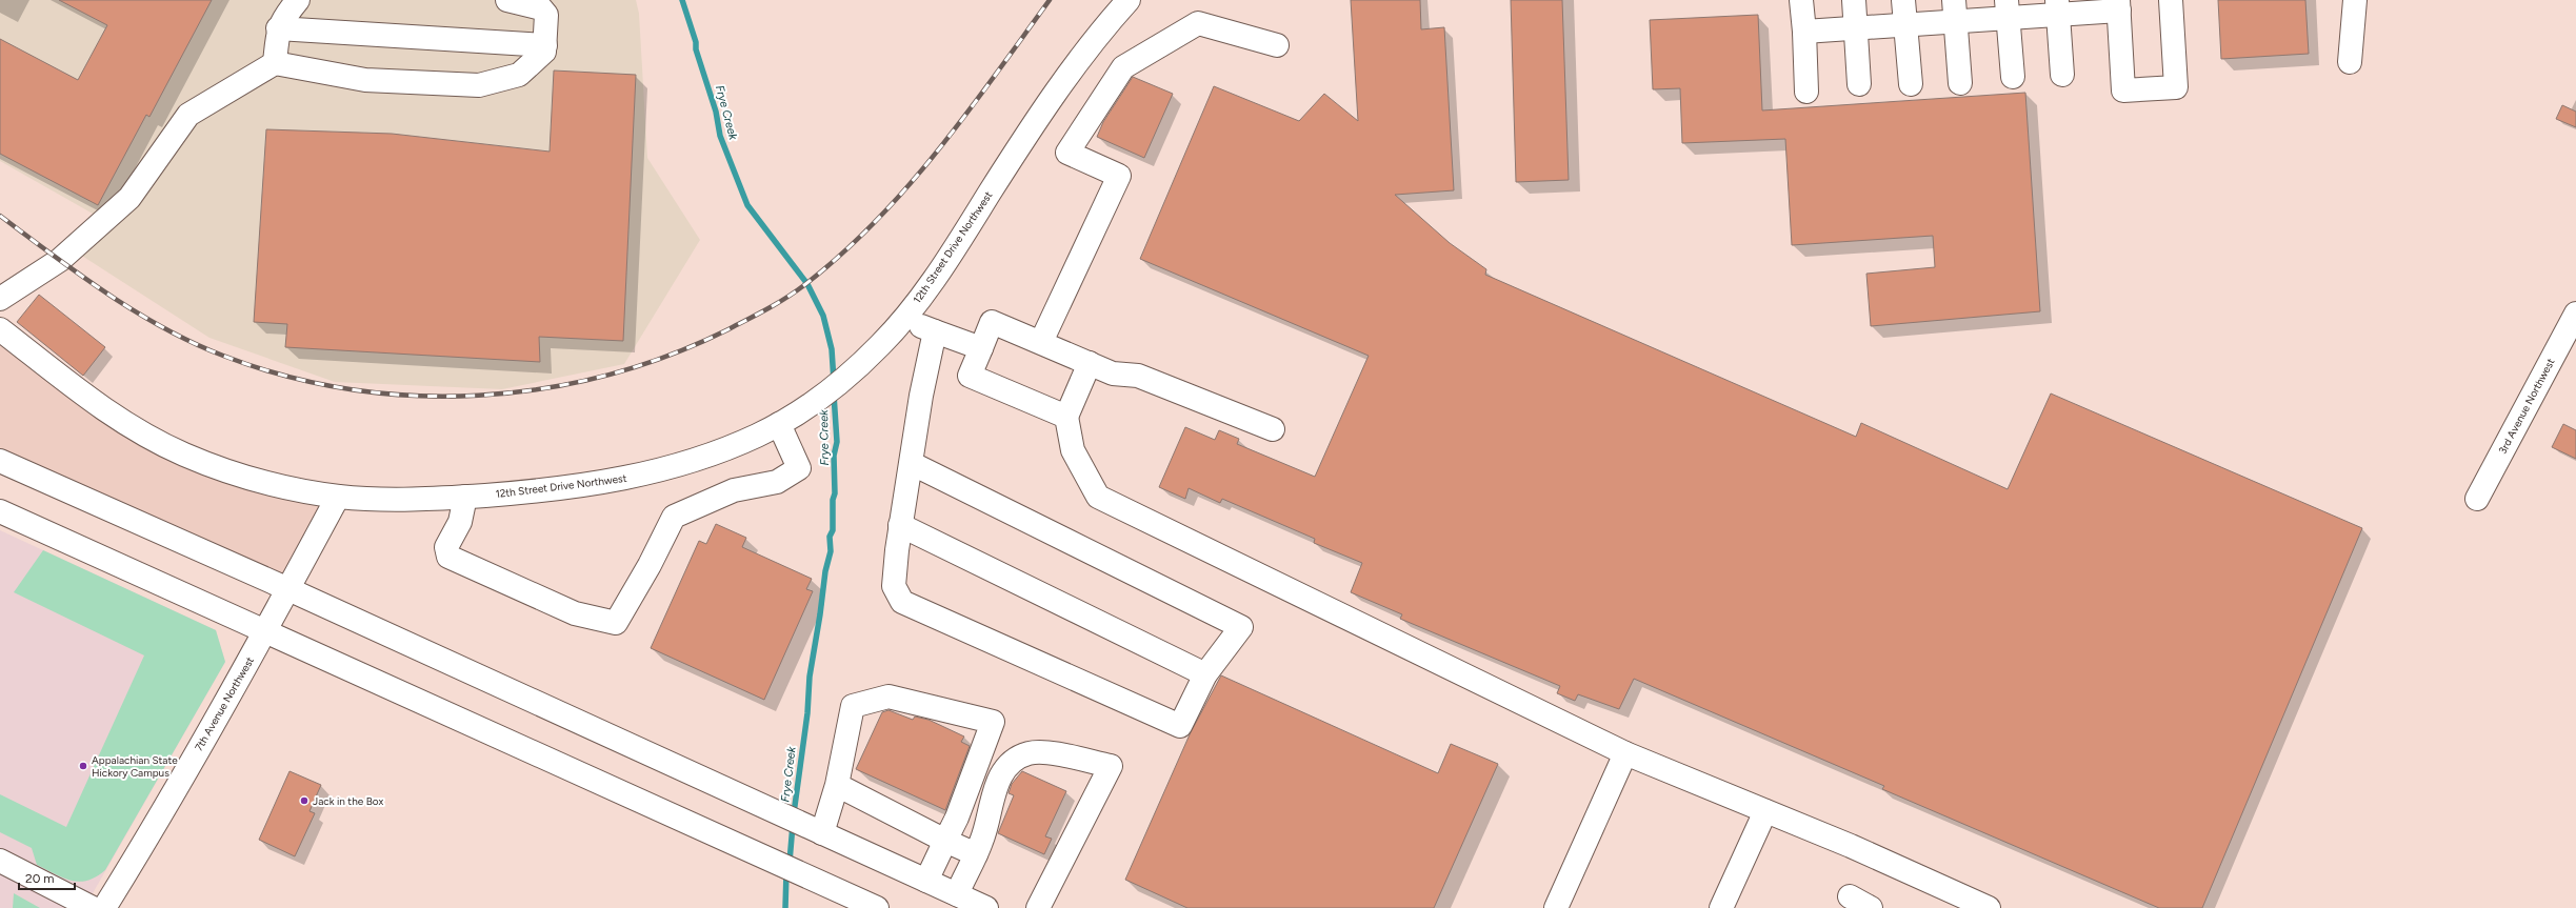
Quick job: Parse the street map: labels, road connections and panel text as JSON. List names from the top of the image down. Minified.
{"streets":{"main road":["12th Street Drive Northwest","3rd Avenue Northwest","7th Avenue Northwest"]},"crossings":[["12th Street Drive Northwest","7th Avenue Northwest"]],"water":["Frye Creek"],"places":["Appalachian State Hickory Campus","Jack in the Box"],"scale_bar":"20 m"}
